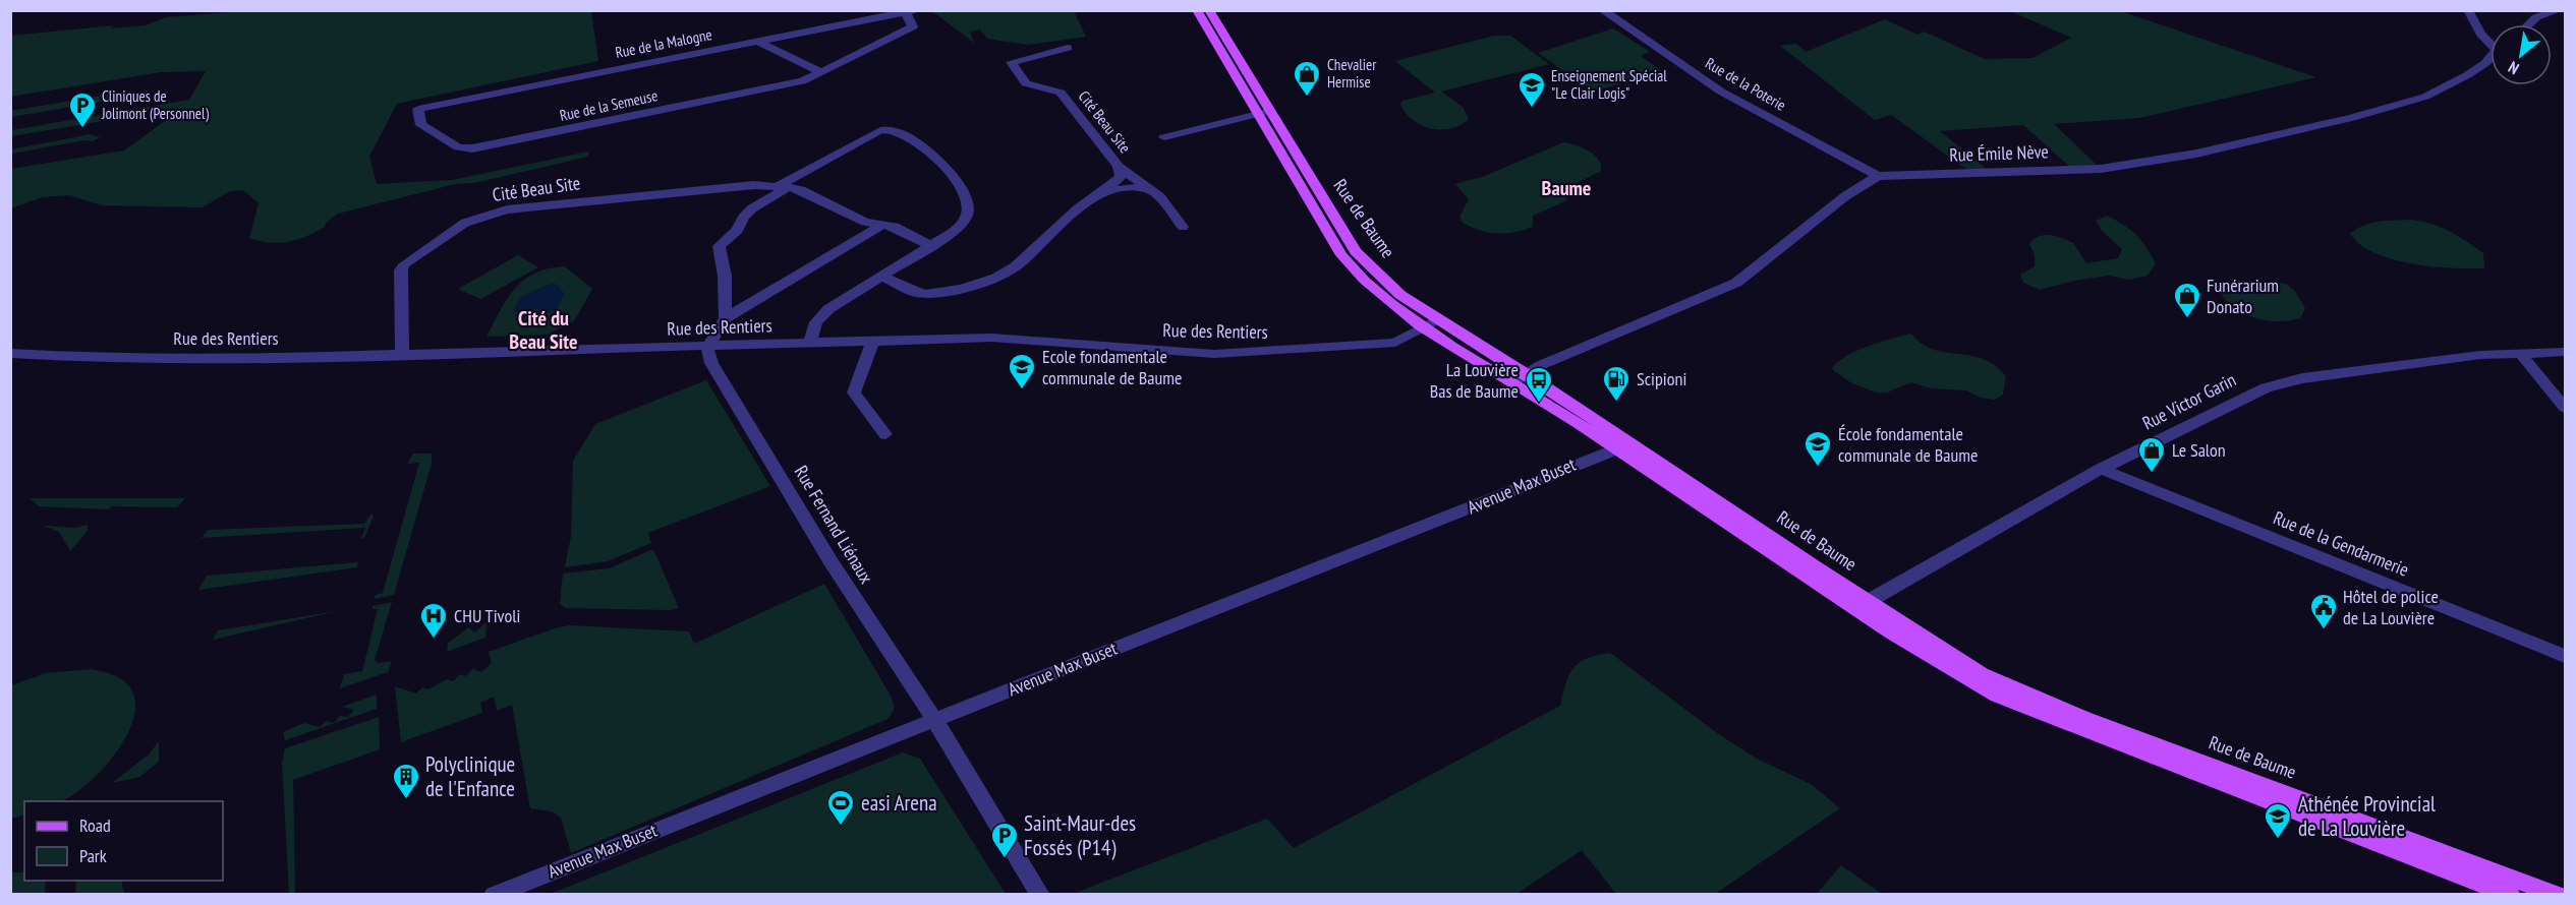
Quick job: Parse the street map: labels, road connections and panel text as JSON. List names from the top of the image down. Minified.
{"streets":{"main road":["Rue de Baume"],"street":["Rue de la Malogne","Rue de la Poterie","Rue de la Semeuse","Cité Beau Site","Rue Émile Nève","Rue des Rentiers","Rue Victor Garin","Avenue Max Buset","Rue Fernand Liénaux","Rue de la Gendarmerie"]},"crossings":[["Rue de la Malogne","Rue de la Semeuse"],["Rue de la Poterie","Rue Émile Nève"],["Cité Beau Site","Rue des Rentiers"],["Rue de Baume","Rue des Rentiers"],["Rue de Baume","Rue Victor Garin"],["Rue de Baume","Avenue Max Buset"],["Rue des Rentiers","Rue Fernand Liénaux"],["Rue Victor Garin","Rue de la Gendarmerie"],["Avenue Max Buset","Rue Fernand Liénaux"]],"districts":["Baume","Cité du Beau Site"],"places":{"shop":["Chevalier Hermise","Funérarium Donato","Le Salon"],"school or university":["Enseignement Spécial \"Le Clair Logis\"","Ecole fondamentale communale de Baume","École fondamentale communale de Baume","Athénée Provincial de La Louvière"],"parking":["Cliniques de Jolimont (Personnel)","Saint-Maur-des Fossés (P14)"],"fuel station":["Scipioni"],"bus stop":["La Louvière Bas de Baume"],"public building":["Hôtel de police de La Louvière"],"hospital":["CHU Tivoli"],"building":["Polyclinique de l'Enfance"],"sports":["easi Arena"]},"legend":["Road","Park"],"north":"bottom left"}
